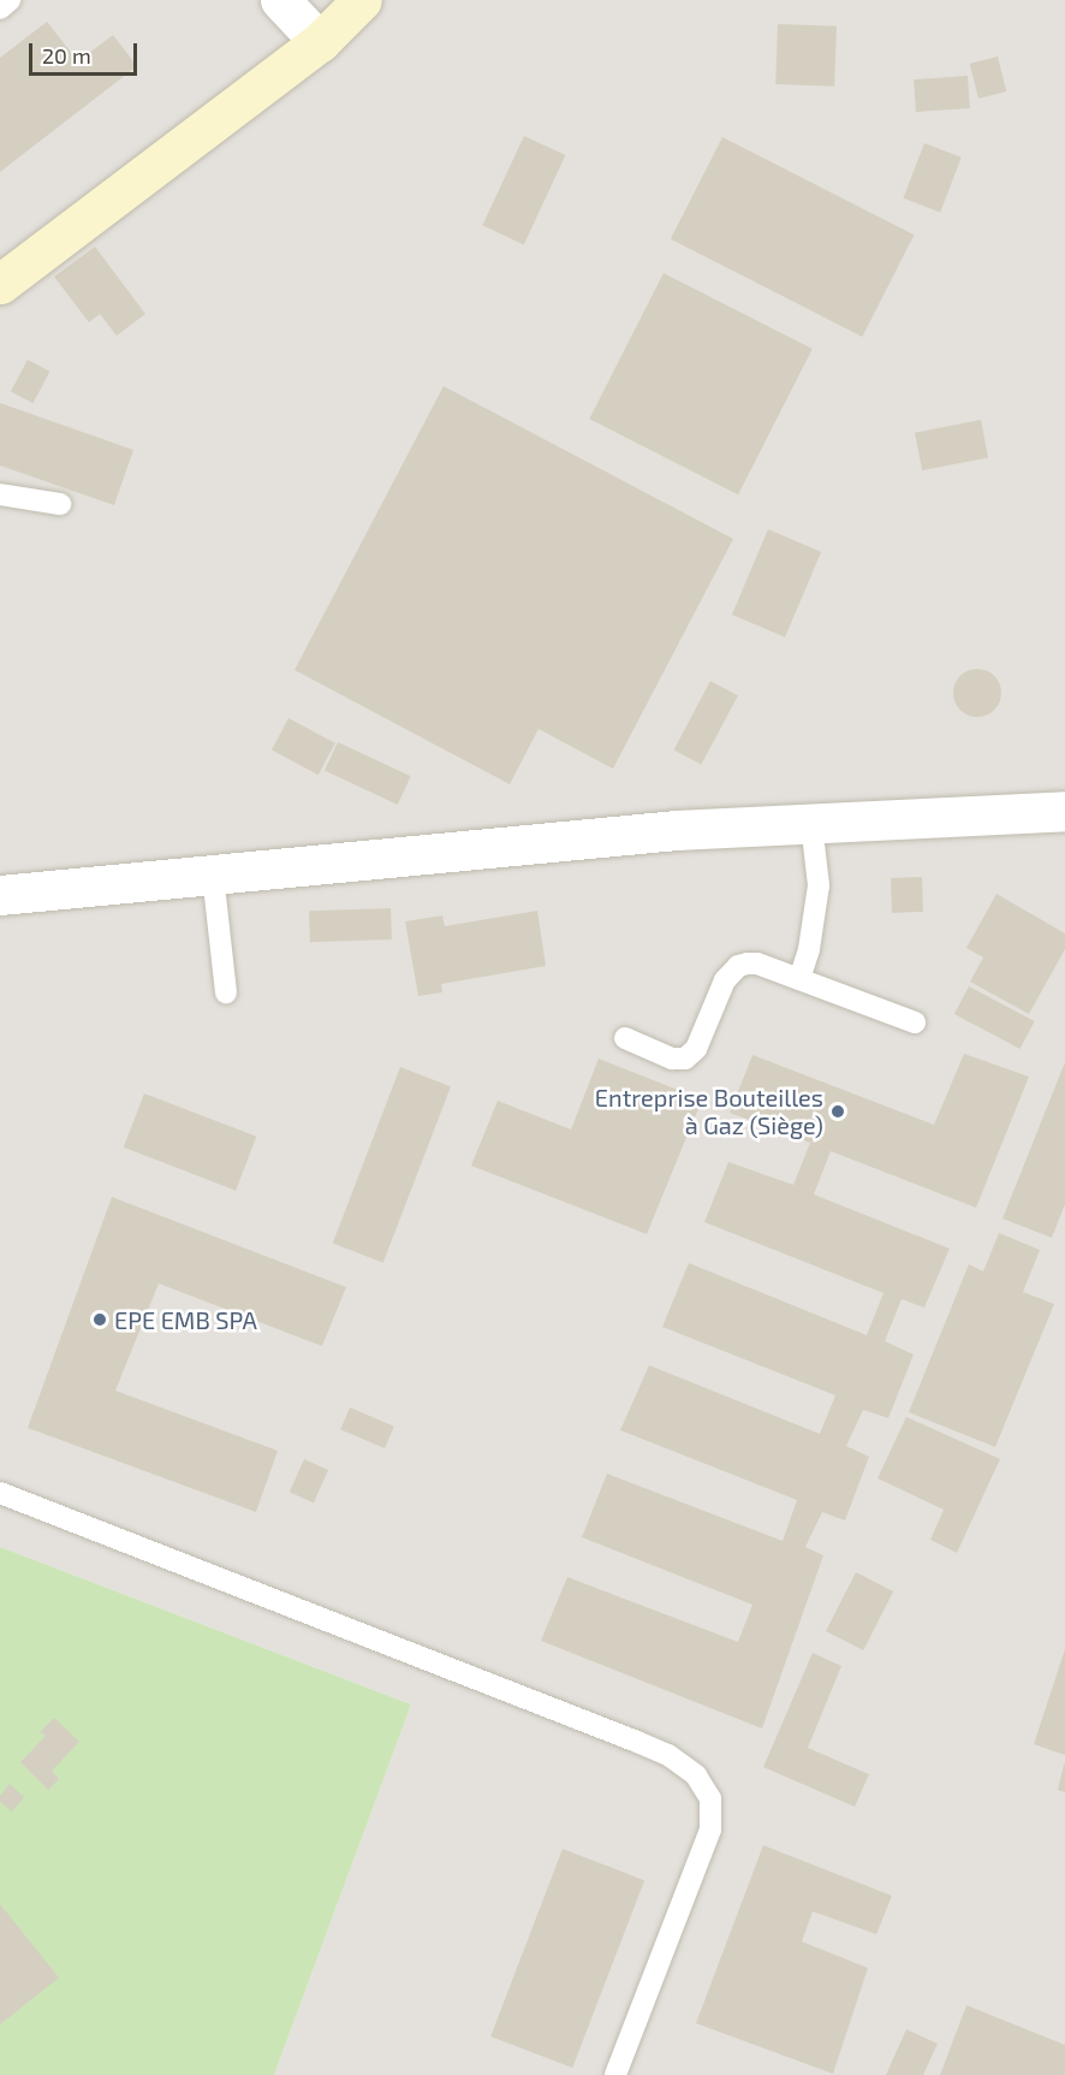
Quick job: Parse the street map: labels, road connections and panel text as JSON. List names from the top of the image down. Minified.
{"places":["Entreprise Bouteilles à Gaz (Siège)","EPE EMB SPA"],"scale_bar":"20 m"}
